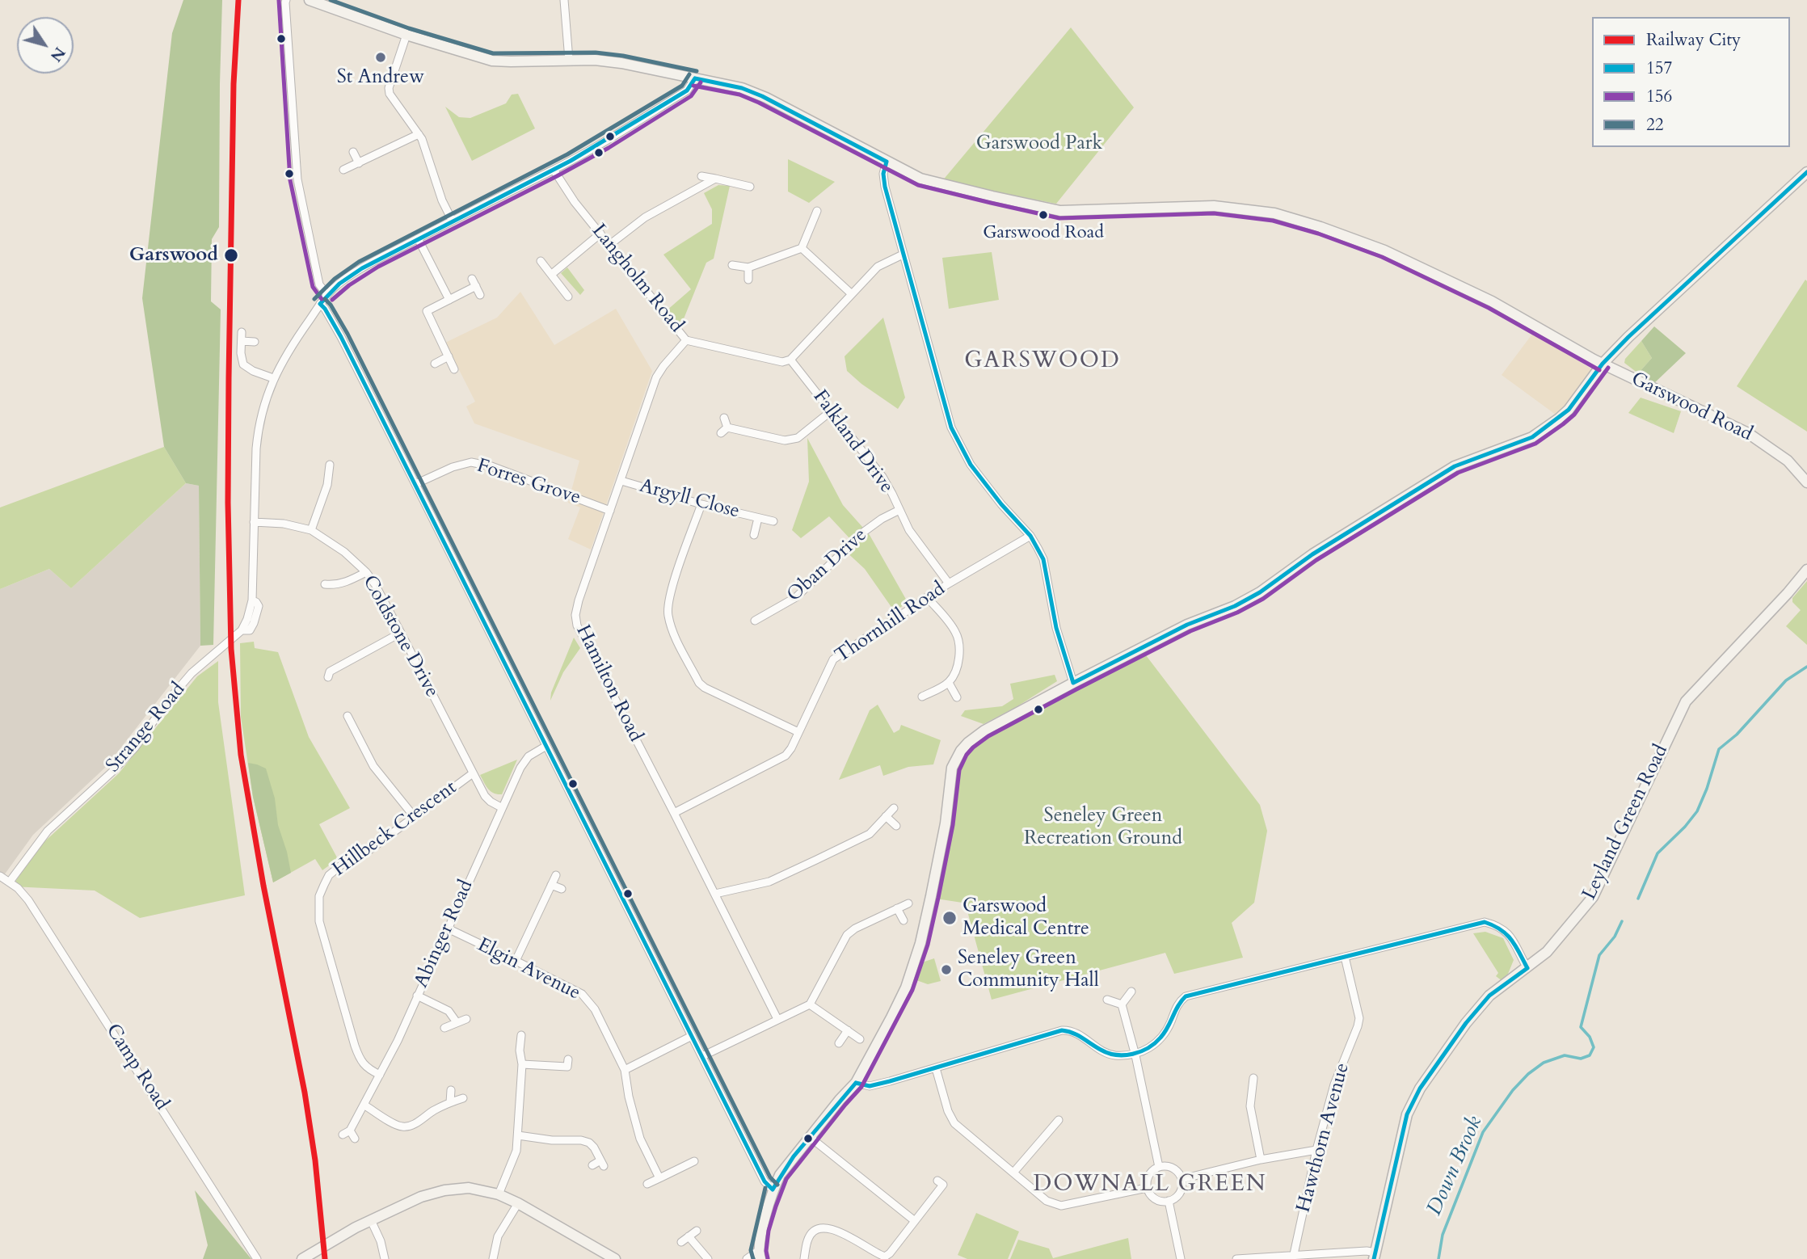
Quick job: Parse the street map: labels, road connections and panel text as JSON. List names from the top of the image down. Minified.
{"streets":{"street":["Langholm Road","Garswood Road","Falkland Drive","Forres Grove","Argyll Close","Oban Drive","Thornhill Road","Coldstone Drive","Hamilton Road","Strange Road","Leyland Green Road","Hillbeck Crescent","Abinger Road","Elgin Avenue","Camp Road","Hawthorn Avenue"]},"crossings":[["Langholm Road","Falkland Drive"],["Langholm Road","Hamilton Road"],["Langholm Road","Strange Road"],["Garswood Road","Strange Road"],["Falkland Drive","Oban Drive"],["Falkland Drive","Thornhill Road"],["Forres Grove","Hamilton Road"],["Argyll Close","Hamilton Road"],["Thornhill Road","Hamilton Road"],["Coldstone Drive","Strange Road"],["Coldstone Drive","Hillbeck Crescent"],["Coldstone Drive","Abinger Road"],["Strange Road","Camp Road"],["Hillbeck Crescent","Abinger Road"],["Abinger Road","Elgin Avenue"]],"districts":["GARSWOOD","DOWNALL GREEN"],"water":["Down Brook"],"parks":["Garswood Park","Seneley Green Recreation Ground"],"places":["St Andrew","Garswood Road","Garswood","Garswood Medical Centre","Seneley Green Community Hall"],"lines":["rail line City","transit line 156","transit line 22","transit line 157"],"legend":["Railway City","157","156","22"],"north":"bottom right"}
